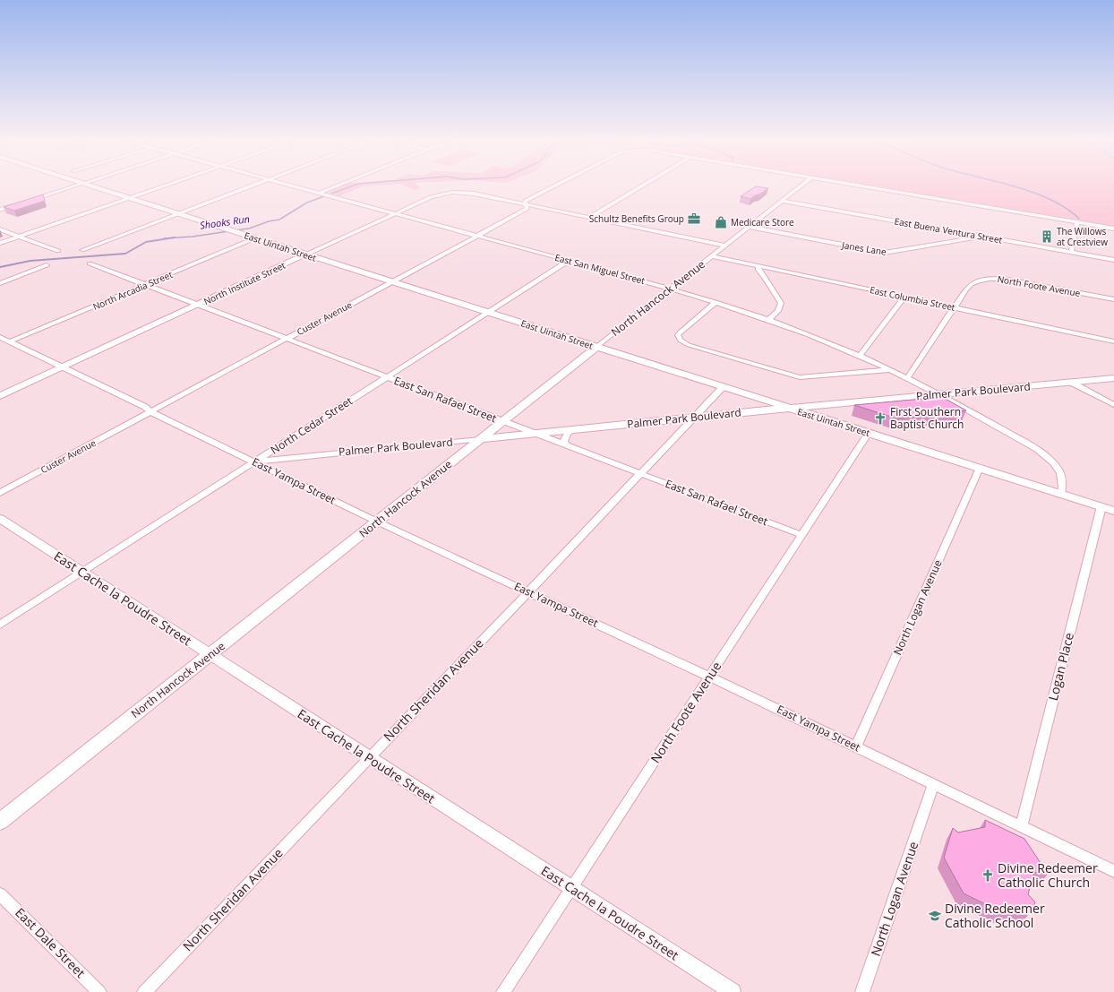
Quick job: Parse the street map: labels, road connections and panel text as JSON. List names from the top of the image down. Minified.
{"streets":{"main road":["East Uintah Street","North Hancock Avenue","Palmer Park Boulevard"],"street":["East Buena Ventura Street","Janes Lane","East San Miguel Street","North Institute Street","North Foote Avenue","North Arcadia Street","East Columbia Street","Custer Avenue","East San Rafael Street","North Cedar Street","East Yampa Street","East Cache la Poudre Street","North Logan Avenue","Logan Place","North Sheridan Avenue","East Dale Street"]},"crossings":[["East Buena Ventura Street","Janes Lane"],["East Buena Ventura Street","North Hancock Avenue"],["East Uintah Street","East San Miguel Street"],["East Uintah Street","North Institute Street"],["East Uintah Street","North Foote Avenue"],["East Uintah Street","North Arcadia Street"],["East Uintah Street","North Hancock Avenue"],["East Uintah Street","Custer Avenue"],["East Uintah Street","Palmer Park Boulevard"],["East Uintah Street","North Cedar Street"],["East Uintah Street","North Logan Avenue"],["East Uintah Street","Logan Place"],["East Uintah Street","North Sheridan Avenue"],["Janes Lane","North Hancock Avenue"],["East San Miguel Street","North Institute Street"],["East San Miguel Street","North Foote Avenue"],["East San Miguel Street","North Hancock Avenue"],["East San Miguel Street","Custer Avenue"],["East San Miguel Street","Palmer Park Boulevard"],["East San Miguel Street","North Cedar Street"],["North Institute Street","North Hancock Avenue"],["North Institute Street","Custer Avenue"],["North Institute Street","East San Rafael Street"],["North Institute Street","East Yampa Street"],["North Foote Avenue","East Columbia Street"],["North Foote Avenue","East San Rafael Street"],["North Foote Avenue","East Yampa Street"],["North Foote Avenue","East Cache la Poudre Street"],["North Arcadia Street","East San Rafael Street"],["North Arcadia Street","East Yampa Street"],["North Hancock Avenue","East Columbia Street"],["North Hancock Avenue","Palmer Park Boulevard"],["North Hancock Avenue","East San Rafael Street"],["North Hancock Avenue","East Yampa Street"],["North Hancock Avenue","East Cache la Poudre Street"],["Custer Avenue","East San Rafael Street"],["Custer Avenue","East Yampa Street"],["Palmer Park Boulevard","East San Rafael Street"],["Palmer Park Boulevard","North Cedar Street"],["Palmer Park Boulevard","East Yampa Street"],["Palmer Park Boulevard","North Sheridan Avenue"],["East San Rafael Street","North Cedar Street"],["East San Rafael Street","North Sheridan Avenue"],["North Cedar Street","East Yampa Street"],["North Cedar Street","East Cache la Poudre Street"],["East Yampa Street","North Logan Avenue"],["East Yampa Street","Logan Place"],["East Yampa Street","North Sheridan Avenue"],["East Cache la Poudre Street","North Sheridan Avenue"]],"water":["Shooks Run"],"places":{"office":["Schultz Benefits Group"],"shop":["Medicare Store"],"building":["The Willows at Crestview"],"church":["First Southern Baptist Church","Divine Redeemer Catholic Church"],"school or university":["Divine Redeemer Catholic School"]}}
